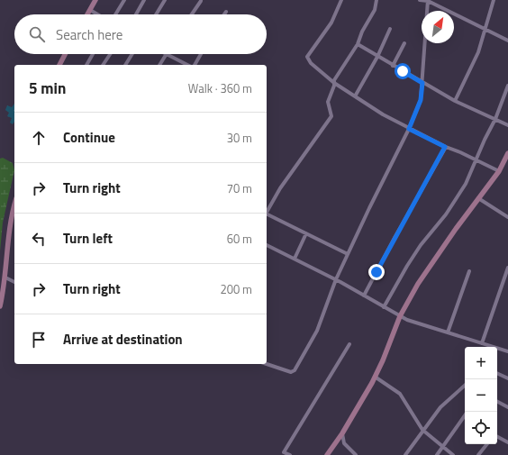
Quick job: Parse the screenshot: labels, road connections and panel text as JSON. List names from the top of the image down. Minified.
{"north":"top right","page":{"search":"Search here","heading":["5 min","Walk · 360 m"],"list":[["Continue","30 m"],["Turn right","70 m"],["Turn left","60 m"],["Turn right","200 m"],"Arrive at destination"],"map_buttons":["+","−"]}}
